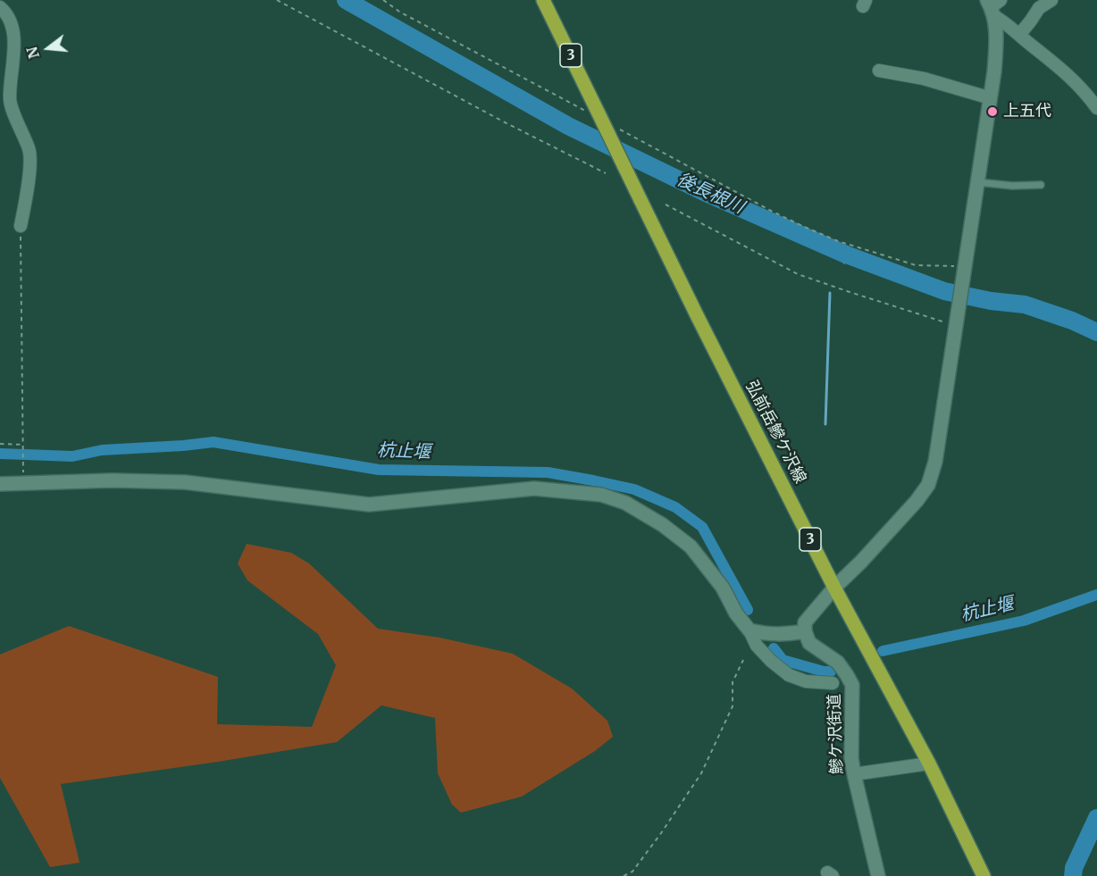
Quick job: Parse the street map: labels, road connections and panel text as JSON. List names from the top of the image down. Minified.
{"streets":{"main road":["3","弘前岳鰺ケ沢線"],"street":["鰺ケ沢街道"]},"water":["後長根川","杭止堰"],"places":["上五代"],"north":"left"}
